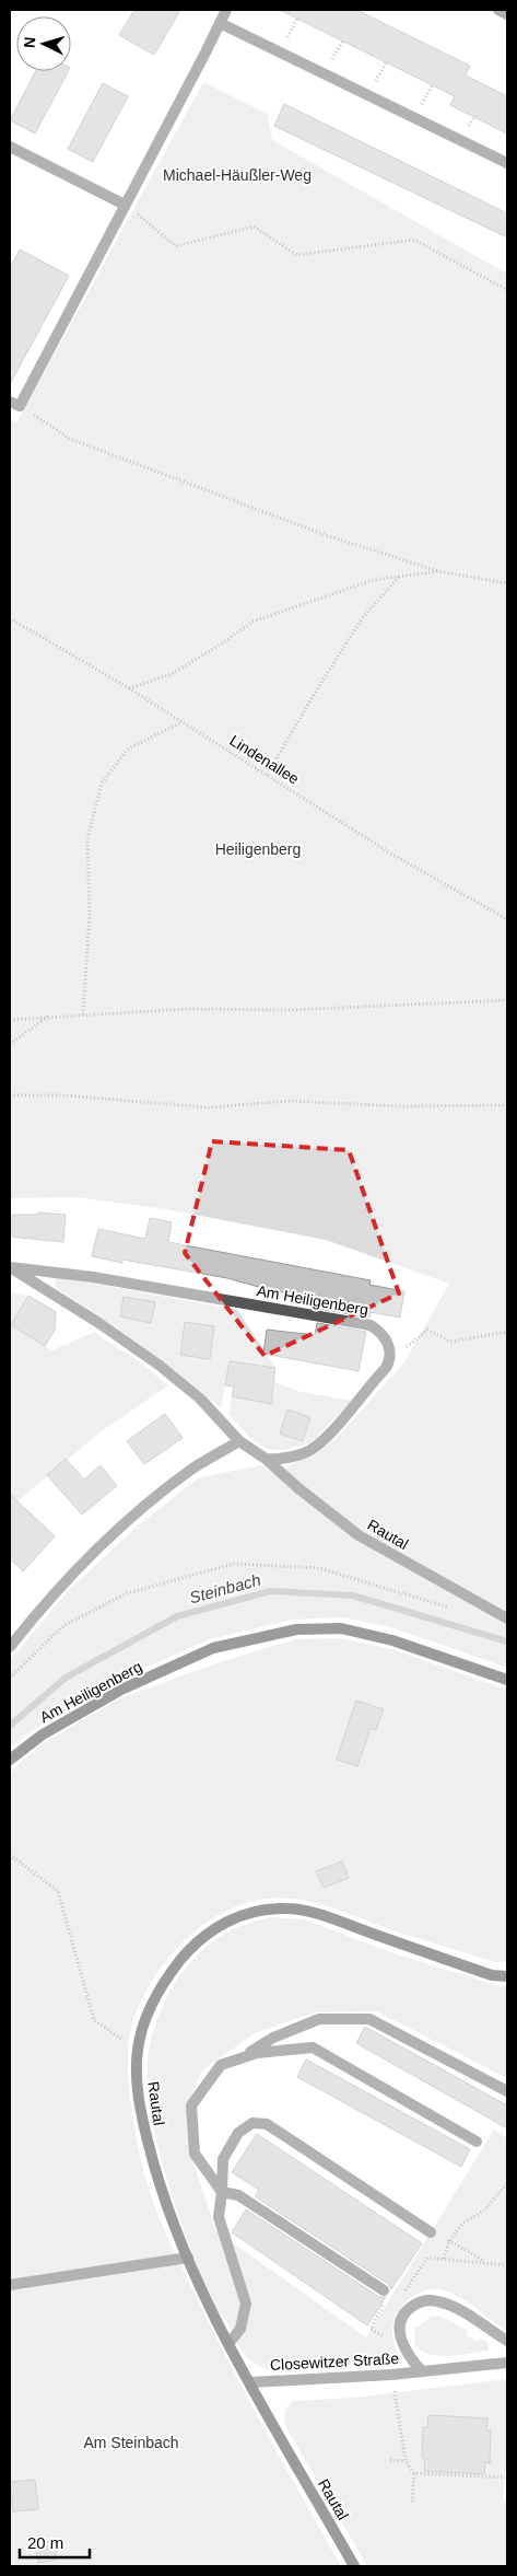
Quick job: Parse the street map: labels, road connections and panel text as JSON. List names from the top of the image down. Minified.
{"streets":{"street":["Am Heiligenberg","Rautal","Closewitzer Straße"],"path":["Lindenallee"]},"crossings":[["Am Heiligenberg","Rautal"],["Rautal","Closewitzer Straße"]],"water":["Steinbach"],"parks":["Michael-Häußler-Weg","Heiligenberg","Am Steinbach"],"scale_bar":"20 m","north":"left"}
